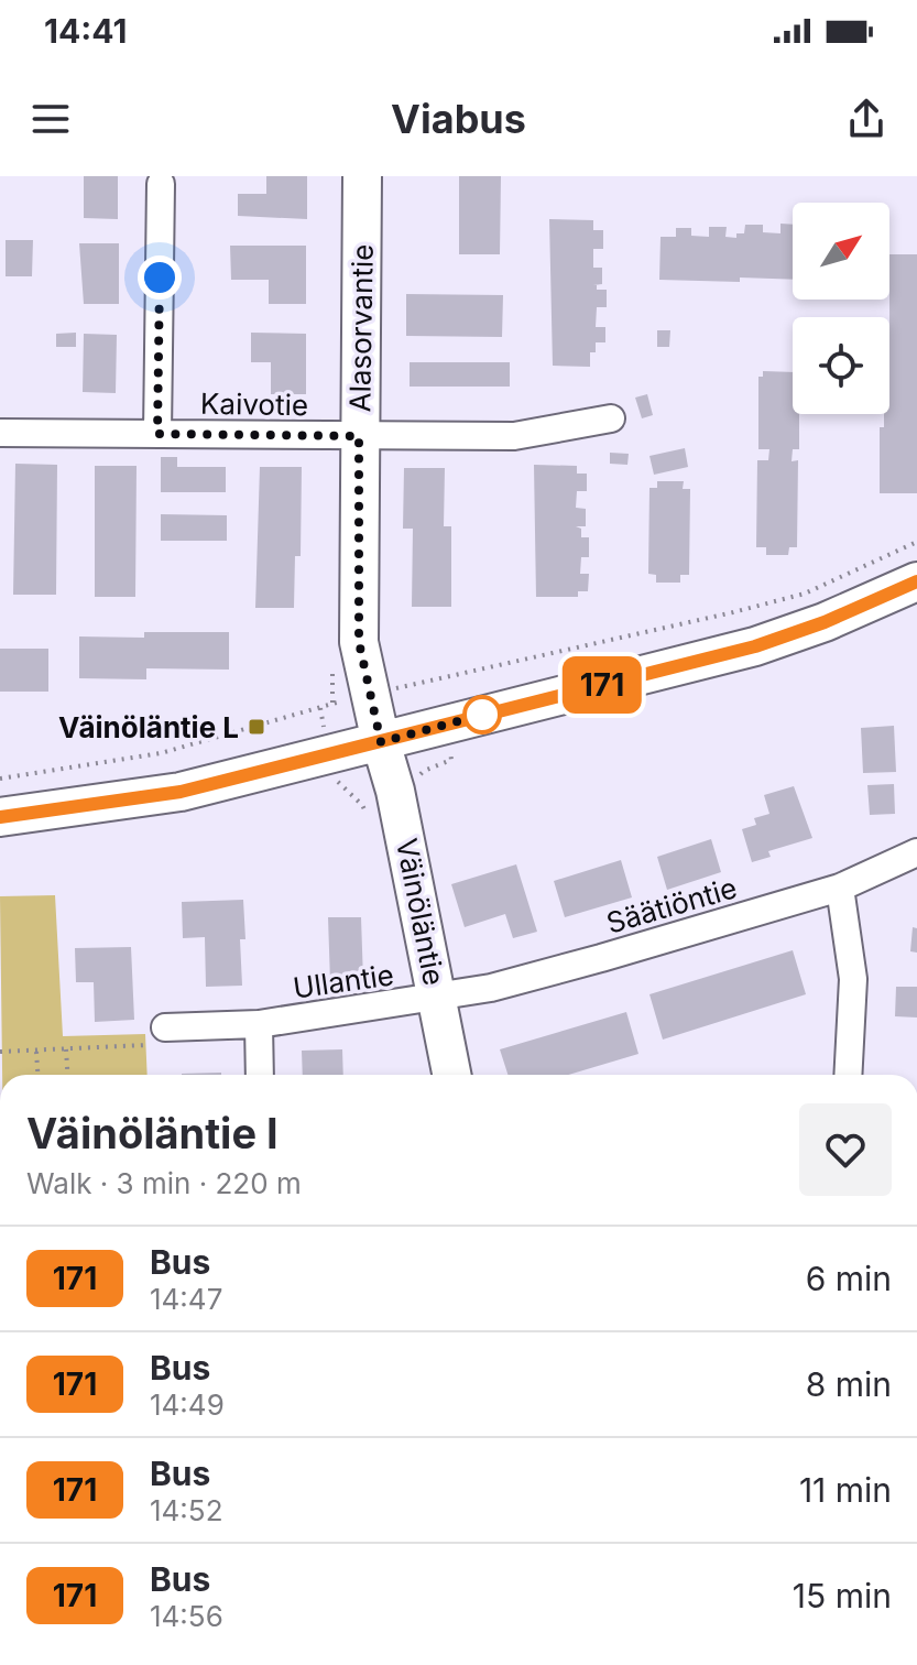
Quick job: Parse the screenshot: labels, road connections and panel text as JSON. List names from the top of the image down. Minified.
{"streets":{"street":["Alasorvantie","Kaivotie","Säätiöntie","Väinöläntie","Ullantie"]},"crossings":[["Alasorvantie","Kaivotie"],["Alasorvantie","Väinöläntie"],["Säätiöntie","Väinöläntie"],["Säätiöntie","Ullantie"],["Väinöläntie","Ullantie"]],"places":{"transit":["Väinöläntie L"]},"lines":["bus line 171"],"north":"top right","page":{"status":"14:41","header":"Viabus","on_map":"171","heading":["Väinöläntie I","Walk · 3 min · 220 m"],"list":[{"mark":"171","name":"Bus","note":"14:47","value":"6 min"},{"mark":"171","name":"Bus","note":"14:49","value":"8 min"},{"mark":"171","name":"Bus","note":"14:52","value":"11 min"},{"mark":"171","name":"Bus","note":"14:56","value":"15 min"}]}}
